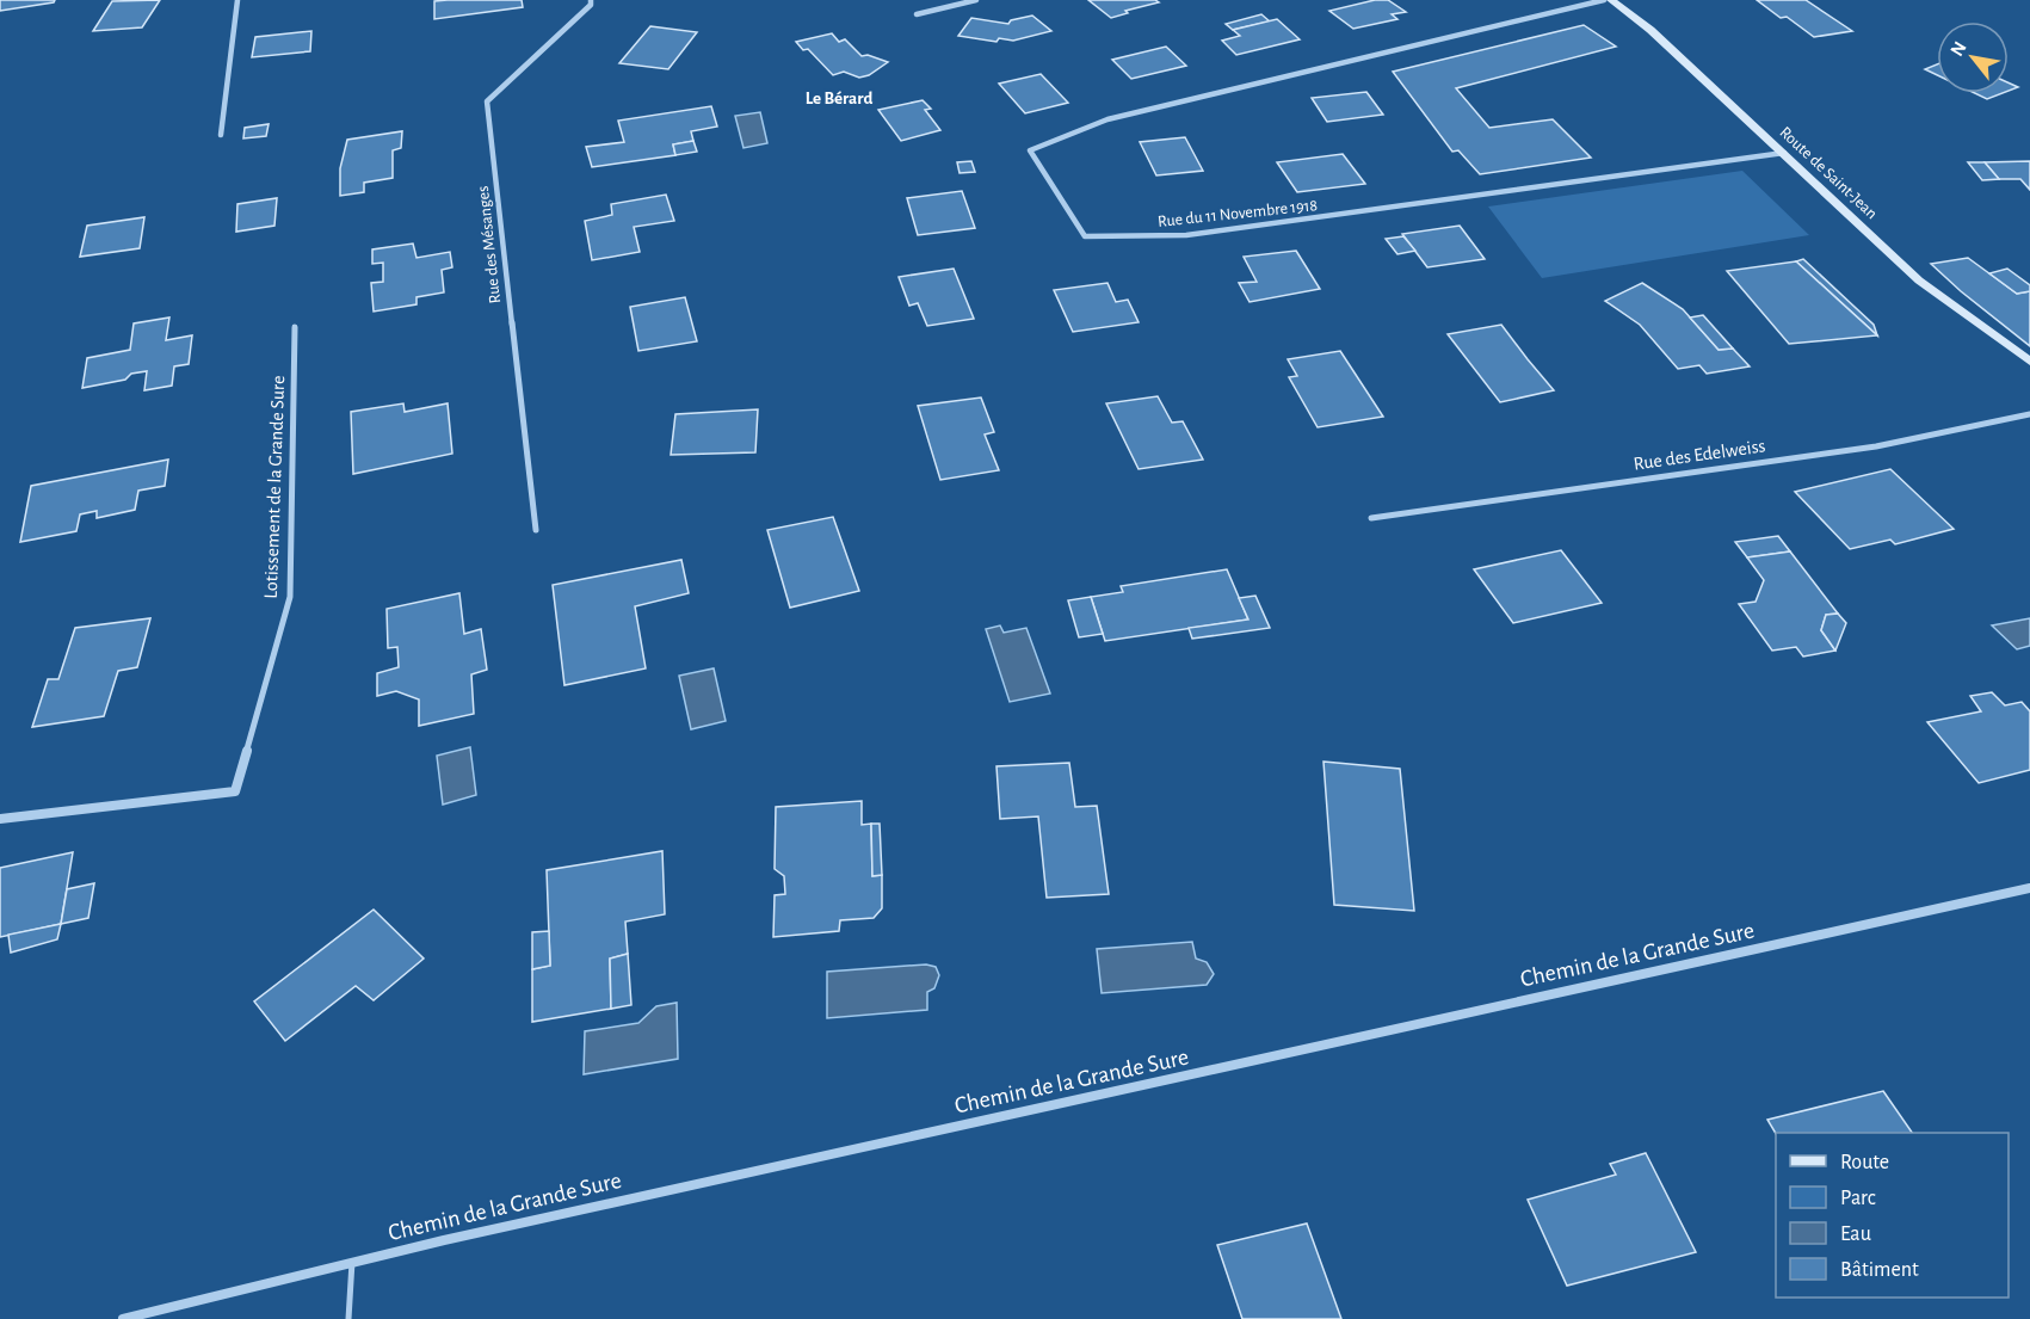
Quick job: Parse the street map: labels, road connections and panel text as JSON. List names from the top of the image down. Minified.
{"streets":{"main road":["Route de Saint-Jean"],"street":["Rue du 11 Novembre 1918","Rue des Mésanges","Rue des Edelweiss","Lotissement de la Grande Sure","Chemin de la Grande Sure"]},"crossings":[["Route de Saint-Jean","Rue du 11 Novembre 1918"]],"districts":["Le Bérard"],"legend":["Route","Parc","Eau","Bâtiment"],"north":"top left"}
